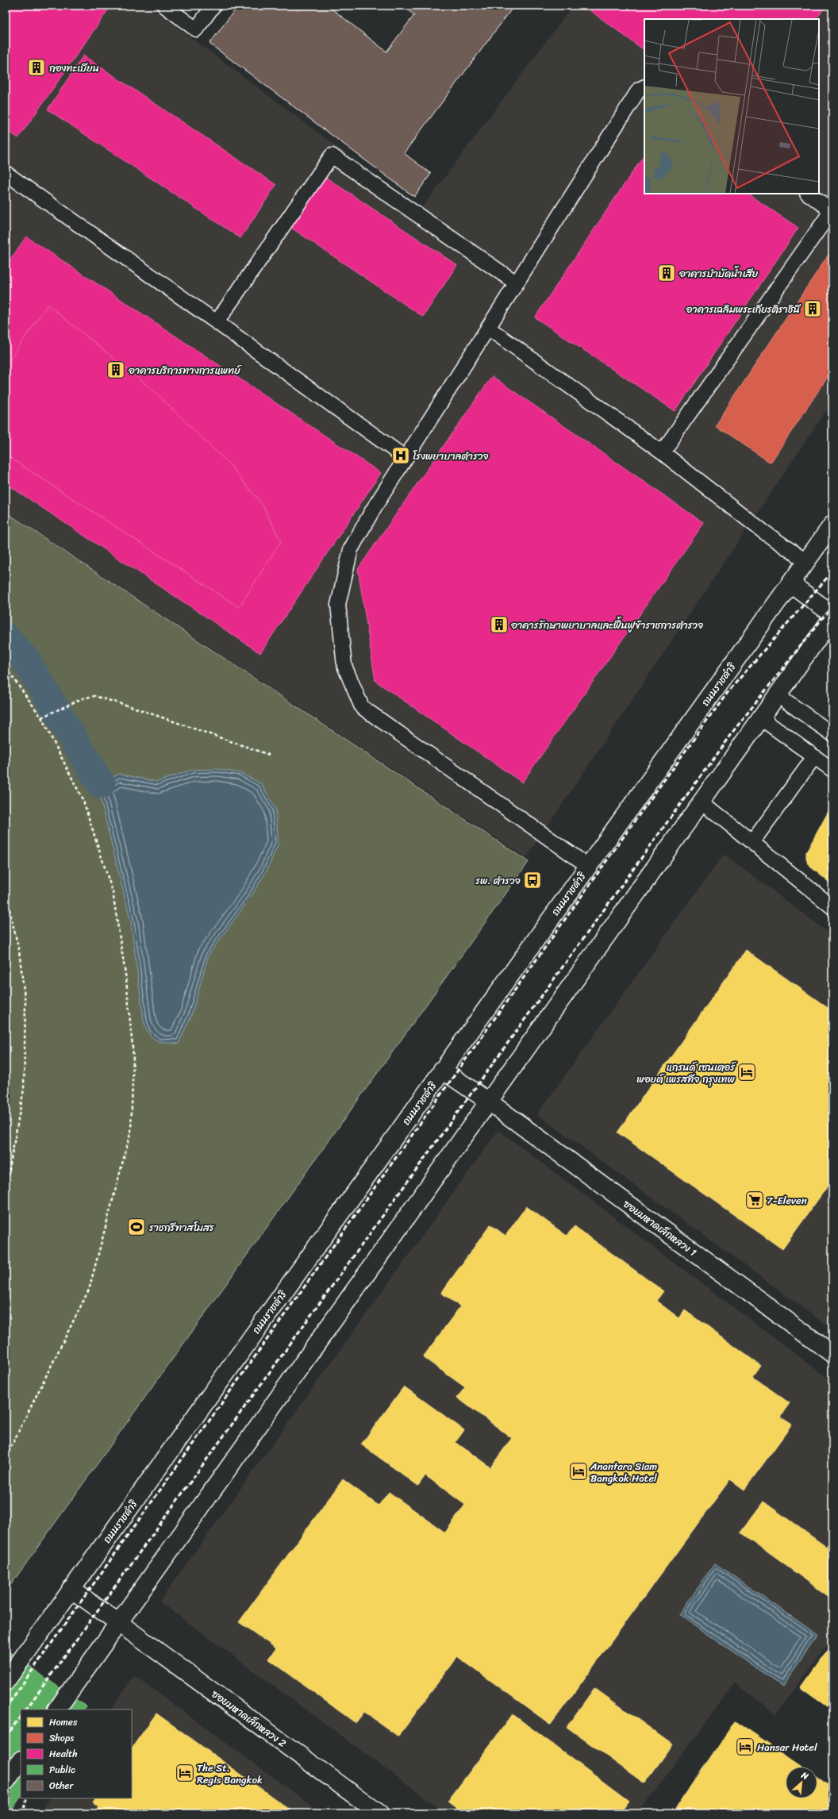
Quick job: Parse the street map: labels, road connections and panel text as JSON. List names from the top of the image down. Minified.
{"streets":{"main road":["ถนนราชดำริ","ซอยมหาดเล็กหลวง 1","ซอยมหาดเล็กหลวง 2"]},"crossings":[["ถนนราชดำริ","ซอยมหาดเล็กหลวง 1"],["ถนนราชดำริ","ซอยมหาดเล็กหลวง 2"]],"places":{"building":["กองทะเบียน","อาคารบำบัดน้ำเสีย","อาคารเฉลิมพระเกียรติราชินี","อาคารบริการทางการแพทย์","อาคารรักษาพยาบาลและฟื้นฟูข้าราชการตำรวจ"],"hospital":["โรงพยาบาลตำรวจ"],"bus stop":["รพ. ตำรวจ"],"hotel":["แกรนด์ เซนเตอร์ พอยต์ เพรสทีจ กรุงเทพ","Anantara Siam Bangkok Hotel","Hansar Hotel","The St. Regis Bangkok"],"supermarket":["7-Eleven"],"sports":["ราชกรีฑาสโมสร"]},"legend":["Homes","Shops","Health","Public","Other"],"north":"top right"}
